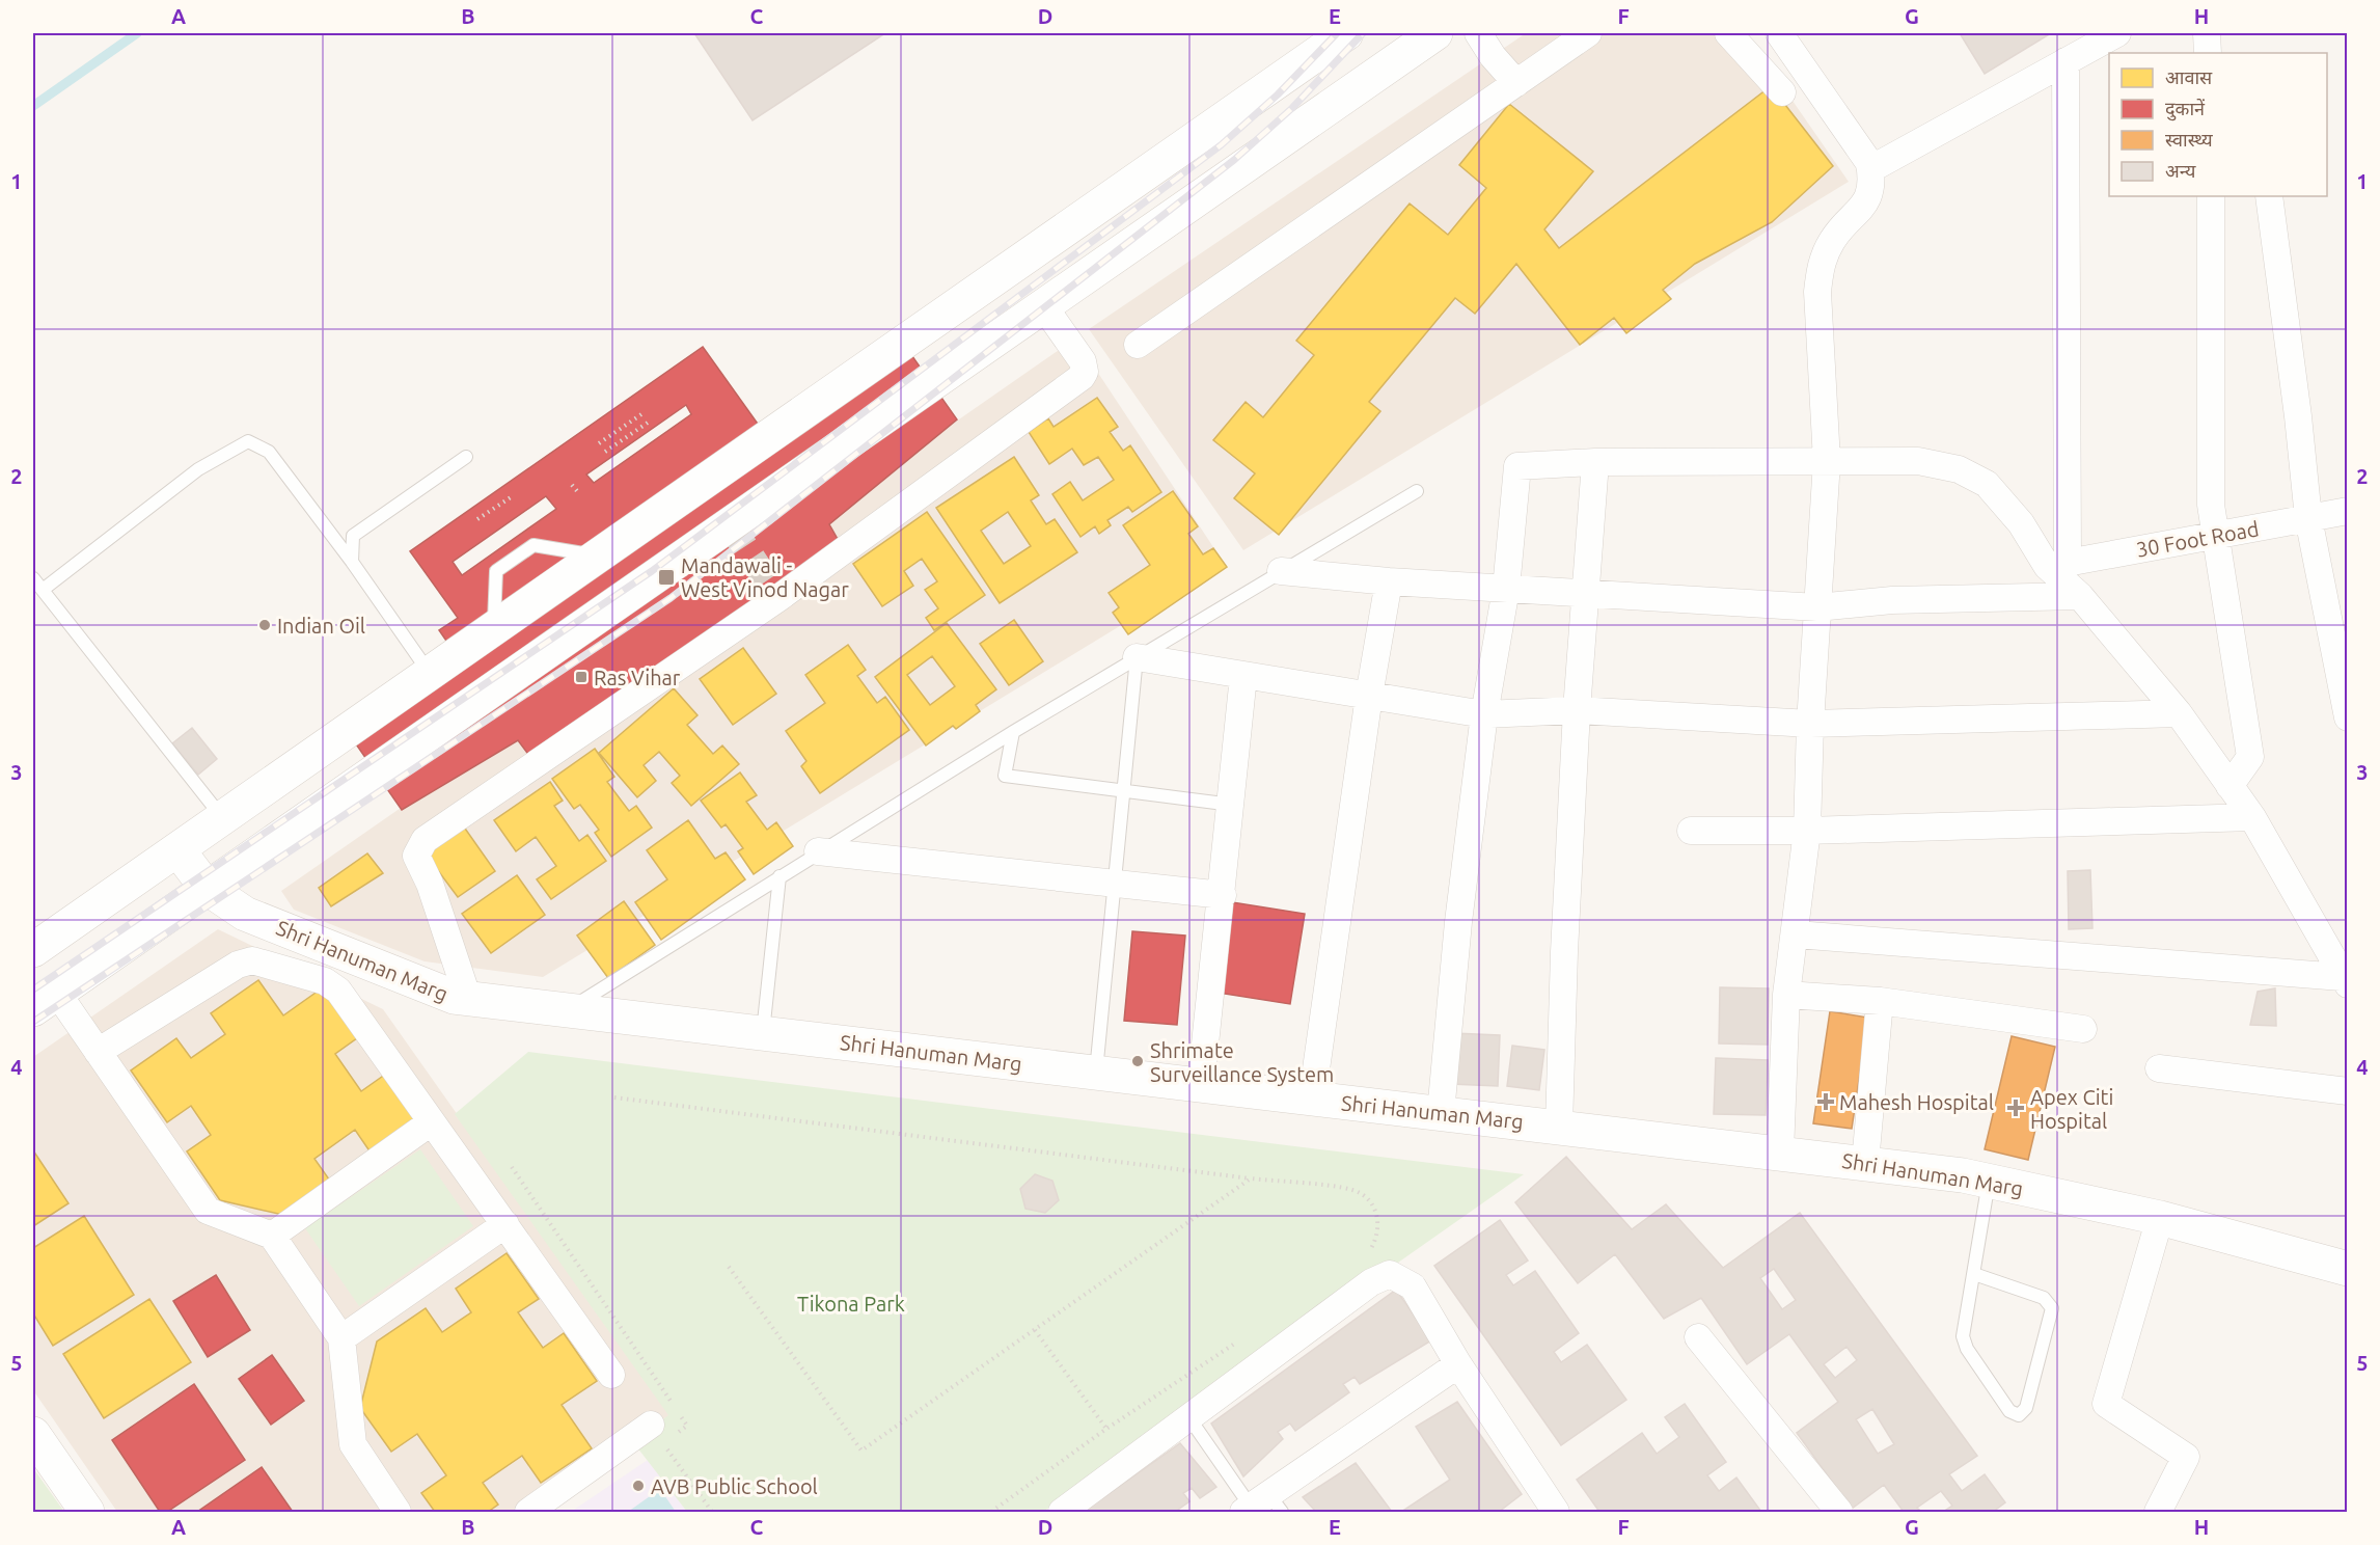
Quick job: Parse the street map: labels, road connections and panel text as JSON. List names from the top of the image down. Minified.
{"streets":{"main road":["Shri Hanuman Marg"],"street":["30 Foot Road"]},"parks":["Tikona Park"],"places":{"transit":["Mandawali - West Vinod Nagar","Ras Vihar"],"other":["Indian Oil","Shrimate Surveillance System","AVB Public School"],"health":["Mahesh Hospital","Apex Citi Hospital"]},"legend":["आवास","दुकानें","स्वास्थ्य","अन्य"],"grid":{"columns":["A","B","C","D","E","F","G","H"],"rows":["1","2","3","4","5"]}}
